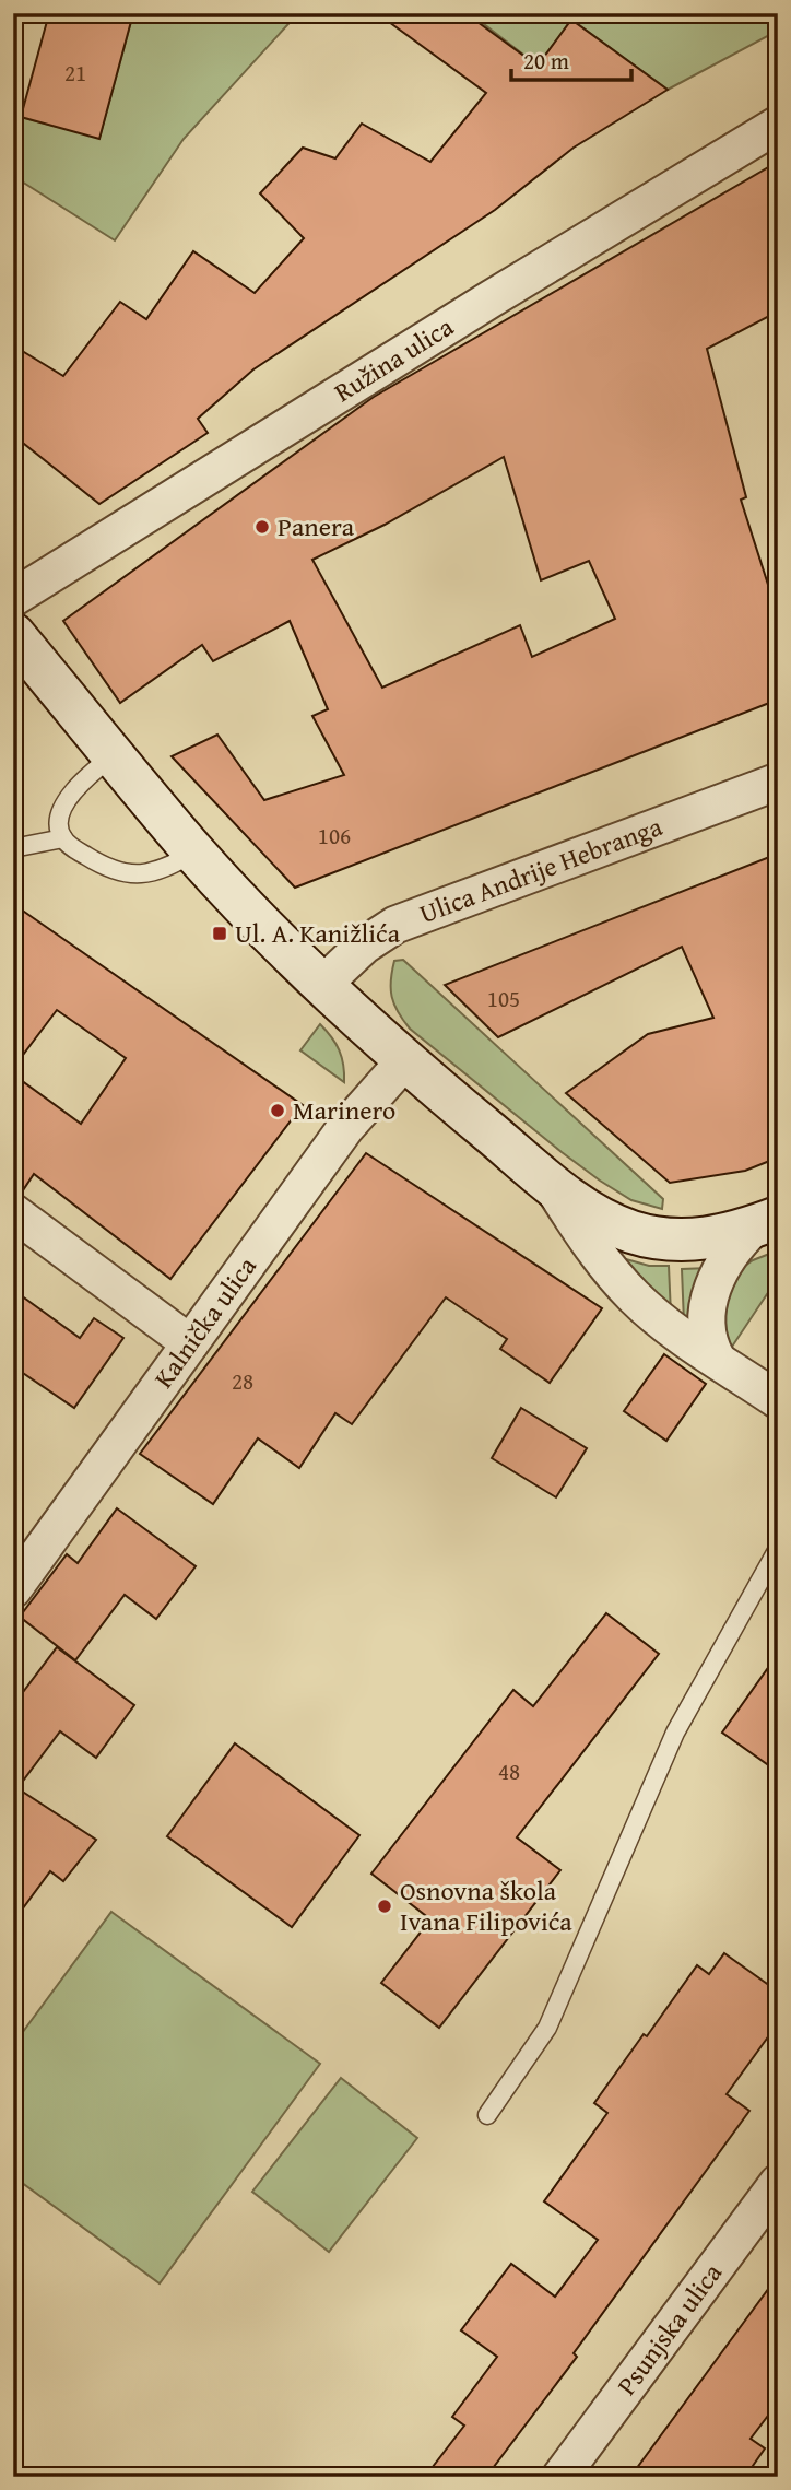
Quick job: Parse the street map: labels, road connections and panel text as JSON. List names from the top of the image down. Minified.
{"streets":{"street":["Ružina ulica","Ulica Andrije Hebranga","Kalnička ulica","Psunjska ulica"]},"places":{"other":["Panera","Marinero","Osnovna škola Ivana Filipovića"],"transit":["Ul. A. Kanižlića"]},"house_numbers":["21","106","105","28","48"],"scale_bar":"20 m"}
